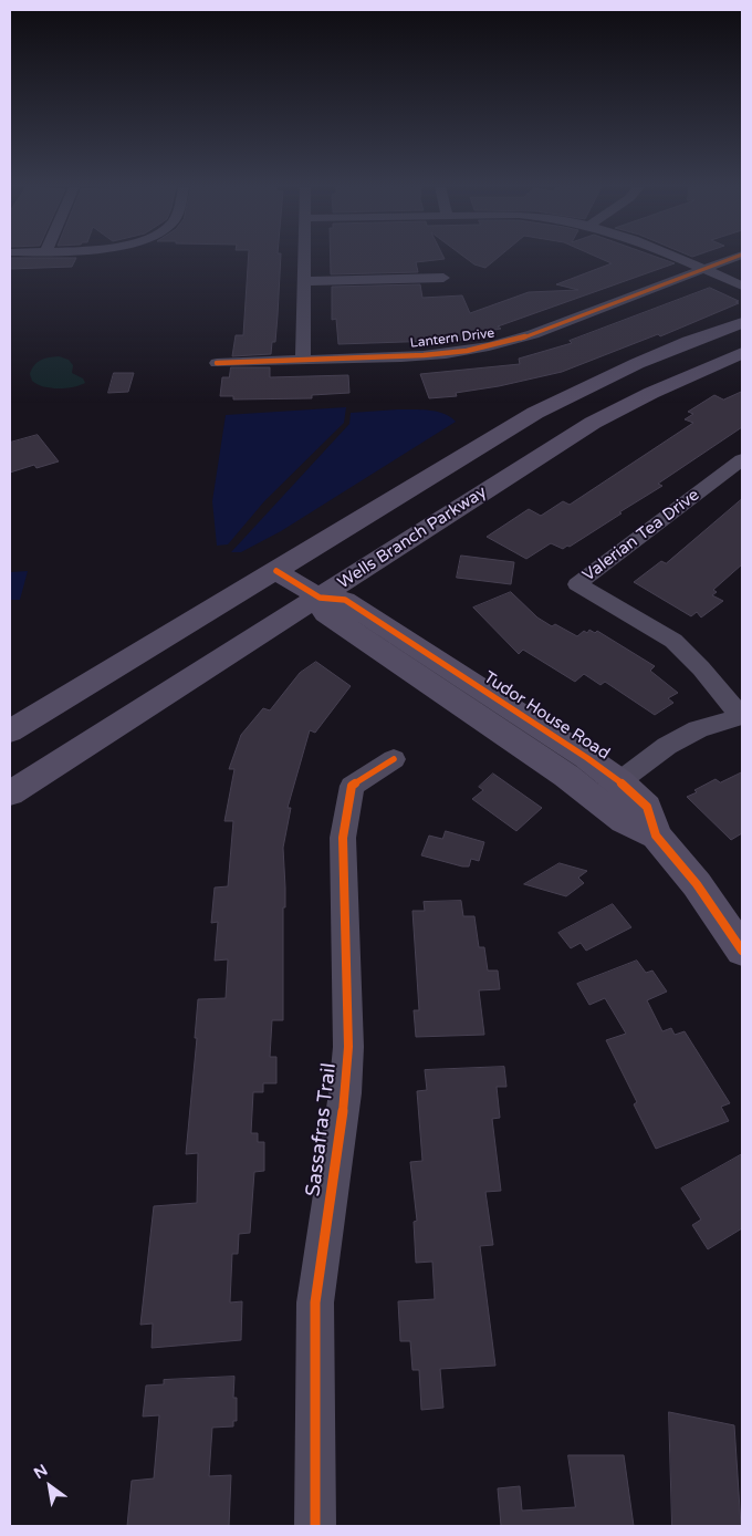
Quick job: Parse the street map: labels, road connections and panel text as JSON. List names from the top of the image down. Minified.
{"streets":{"main road":["Wells Branch Parkway","Tudor House Road"],"street":["Lantern Drive","Valerian Tea Drive","Sassafras Trail"]},"crossings":[["Wells Branch Parkway","Tudor House Road"]],"north":"top left"}
